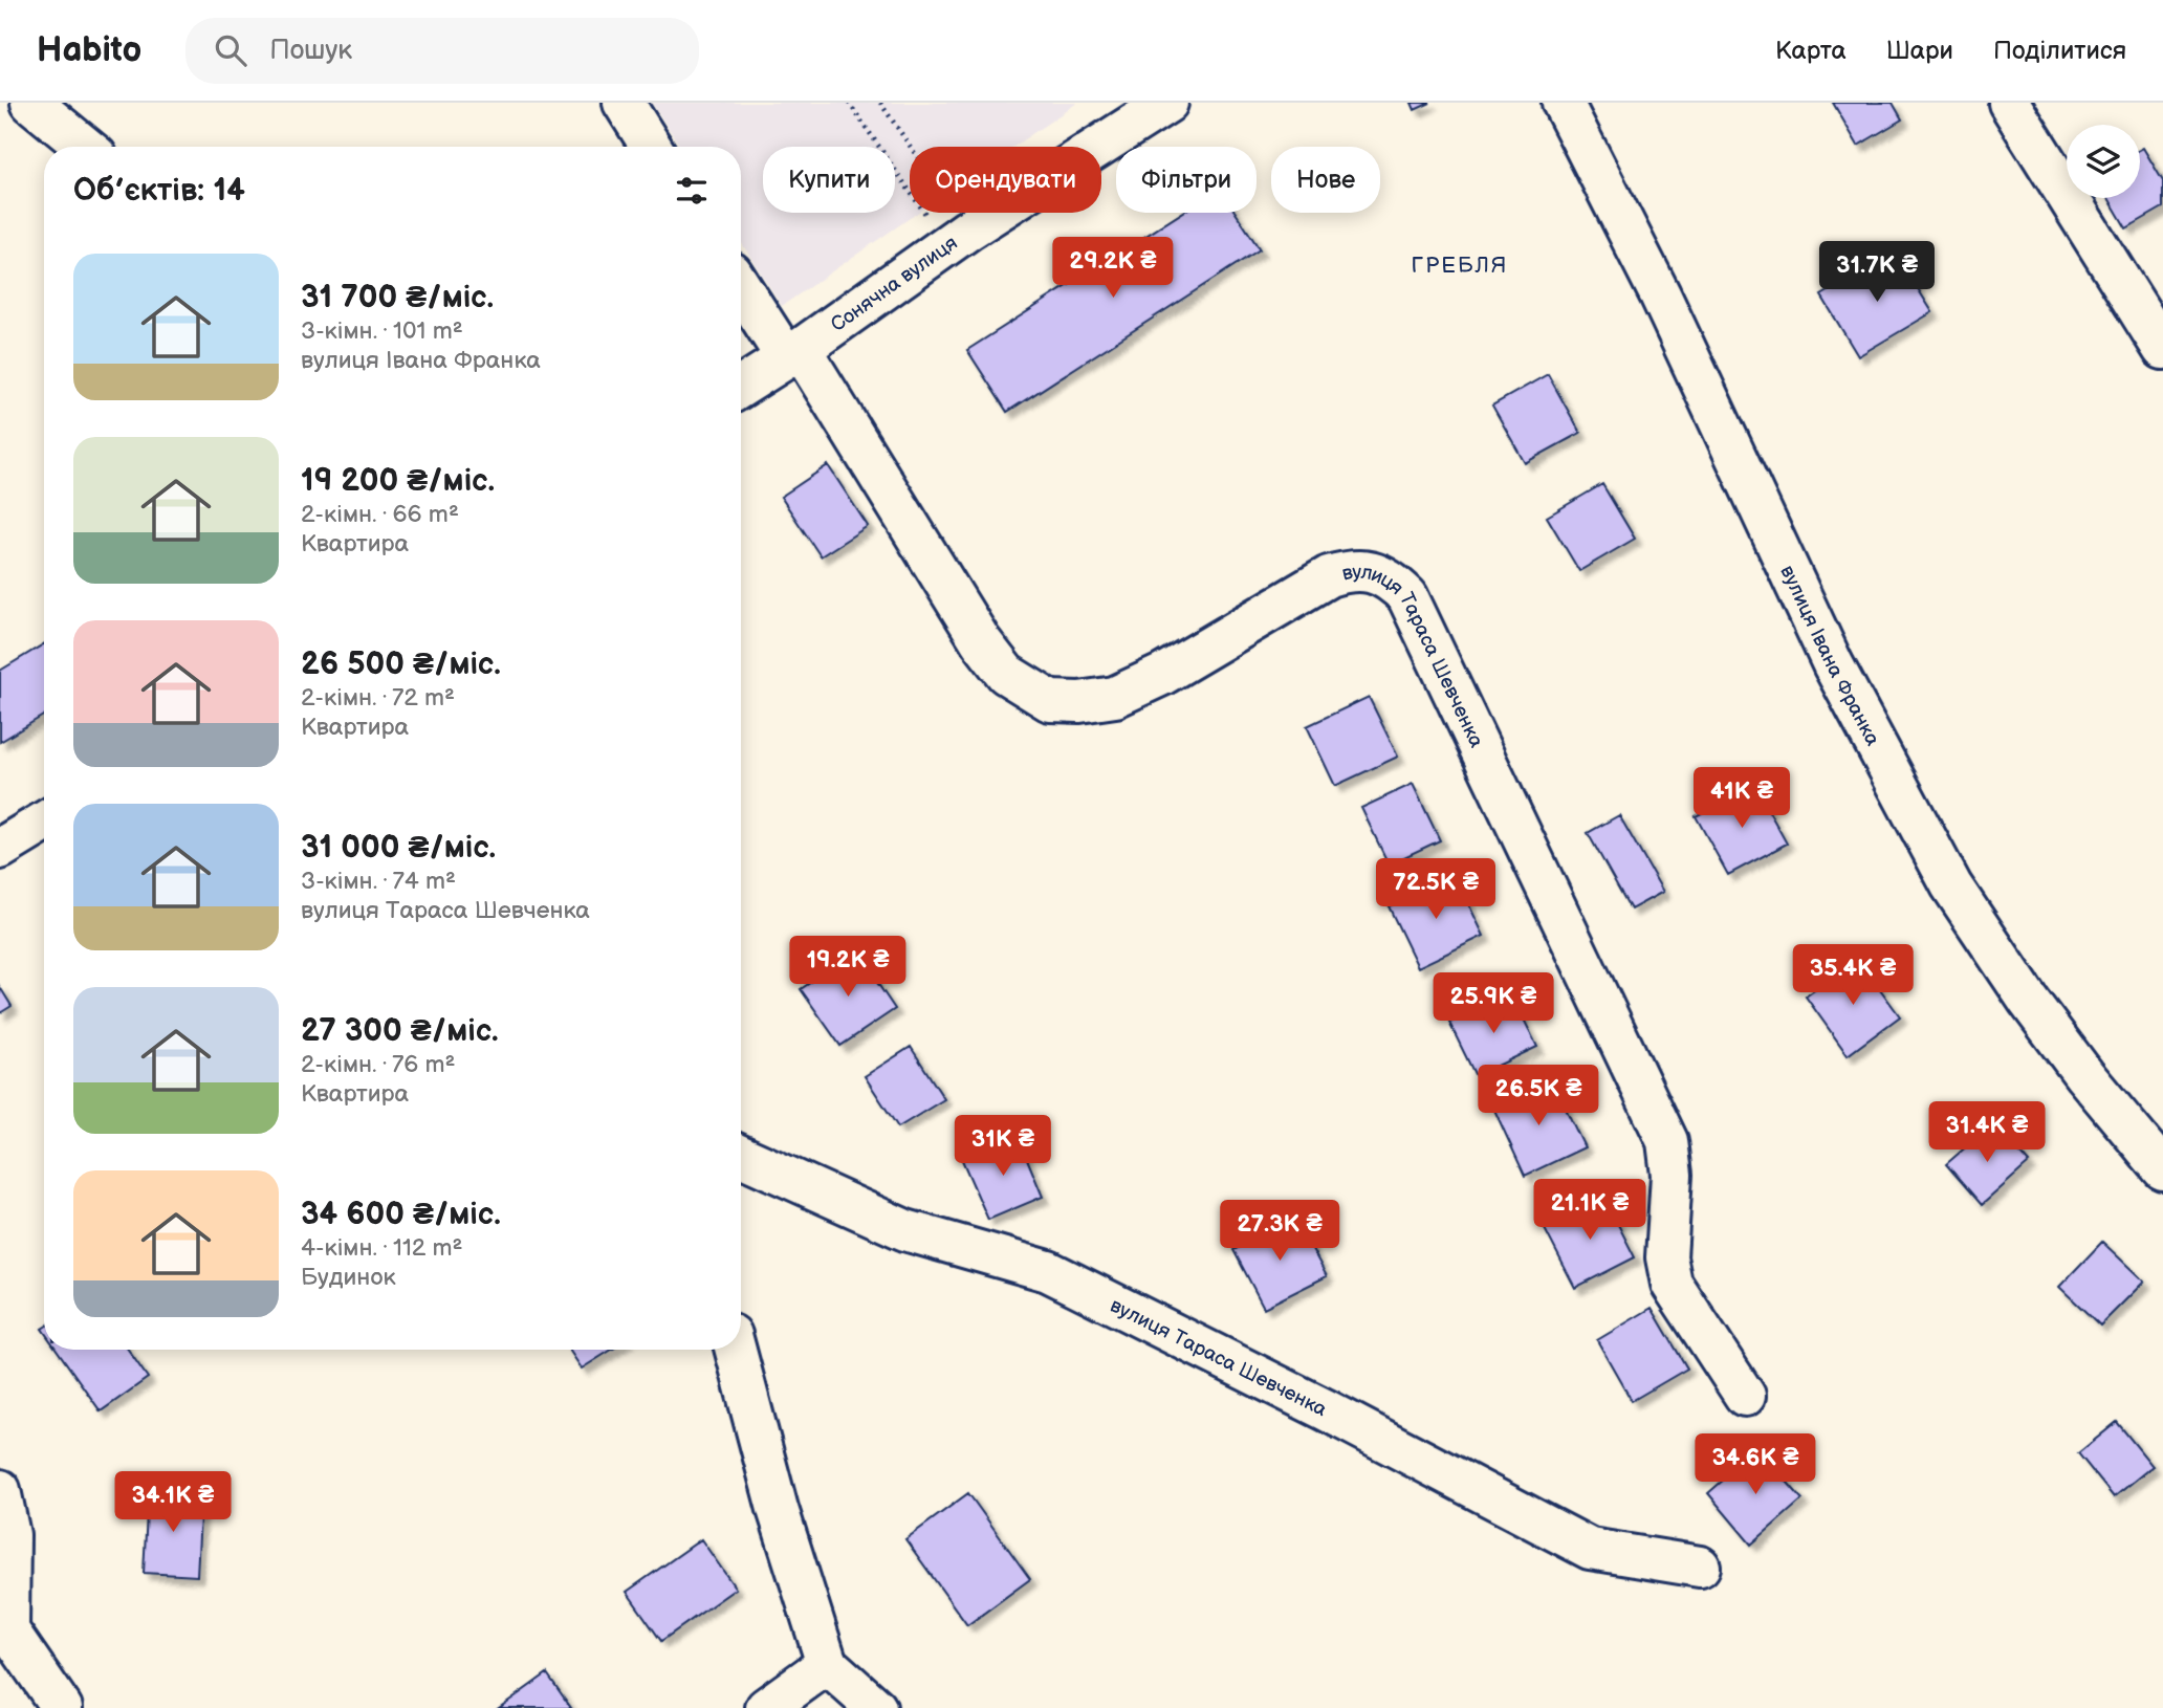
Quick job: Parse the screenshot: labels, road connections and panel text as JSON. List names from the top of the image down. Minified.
{"streets":{"main road":["Сонячна вулиця","вулиця Івана Франка","вулиця Тараса Шевченка"]},"crossings":[["Сонячна вулиця","вулиця Тараса Шевченка"]],"districts":["ГРЕБЛЯ"],"page":{"header":"Habito","search":"Пошук","nav":["Карта","Шари","Поділитися"],"chip":["Купити","Орендувати","Фільтри","Нове"],"heading":"Об’єктів: 14","list":[{"name":"31 700 ₴/міс.","note":"3-кімн. · 101 m² · вулиця Івана Франка"},{"name":"19 200 ₴/міс.","note":"2-кімн. · 66 m² · Квартира"},{"name":"26 500 ₴/міс.","note":"2-кімн. · 72 m² · Квартира"},{"name":"31 000 ₴/міс.","note":"3-кімн. · 74 m² · вулиця Тараса Шевченка"},{"name":"27 300 ₴/міс.","note":"2-кімн. · 76 m² · Квартира"},{"name":"34 600 ₴/міс.","note":"4-кімн. · 112 m² · Будинок"}],"price":["29.2K ₴","31.7K ₴","41K ₴","72.5K ₴","19.2K ₴","35.4K ₴","25.9K ₴","26.5K ₴","31.4K ₴","31K ₴","21.1K ₴","27.3K ₴","34.6K ₴","34.1K ₴"]}}
